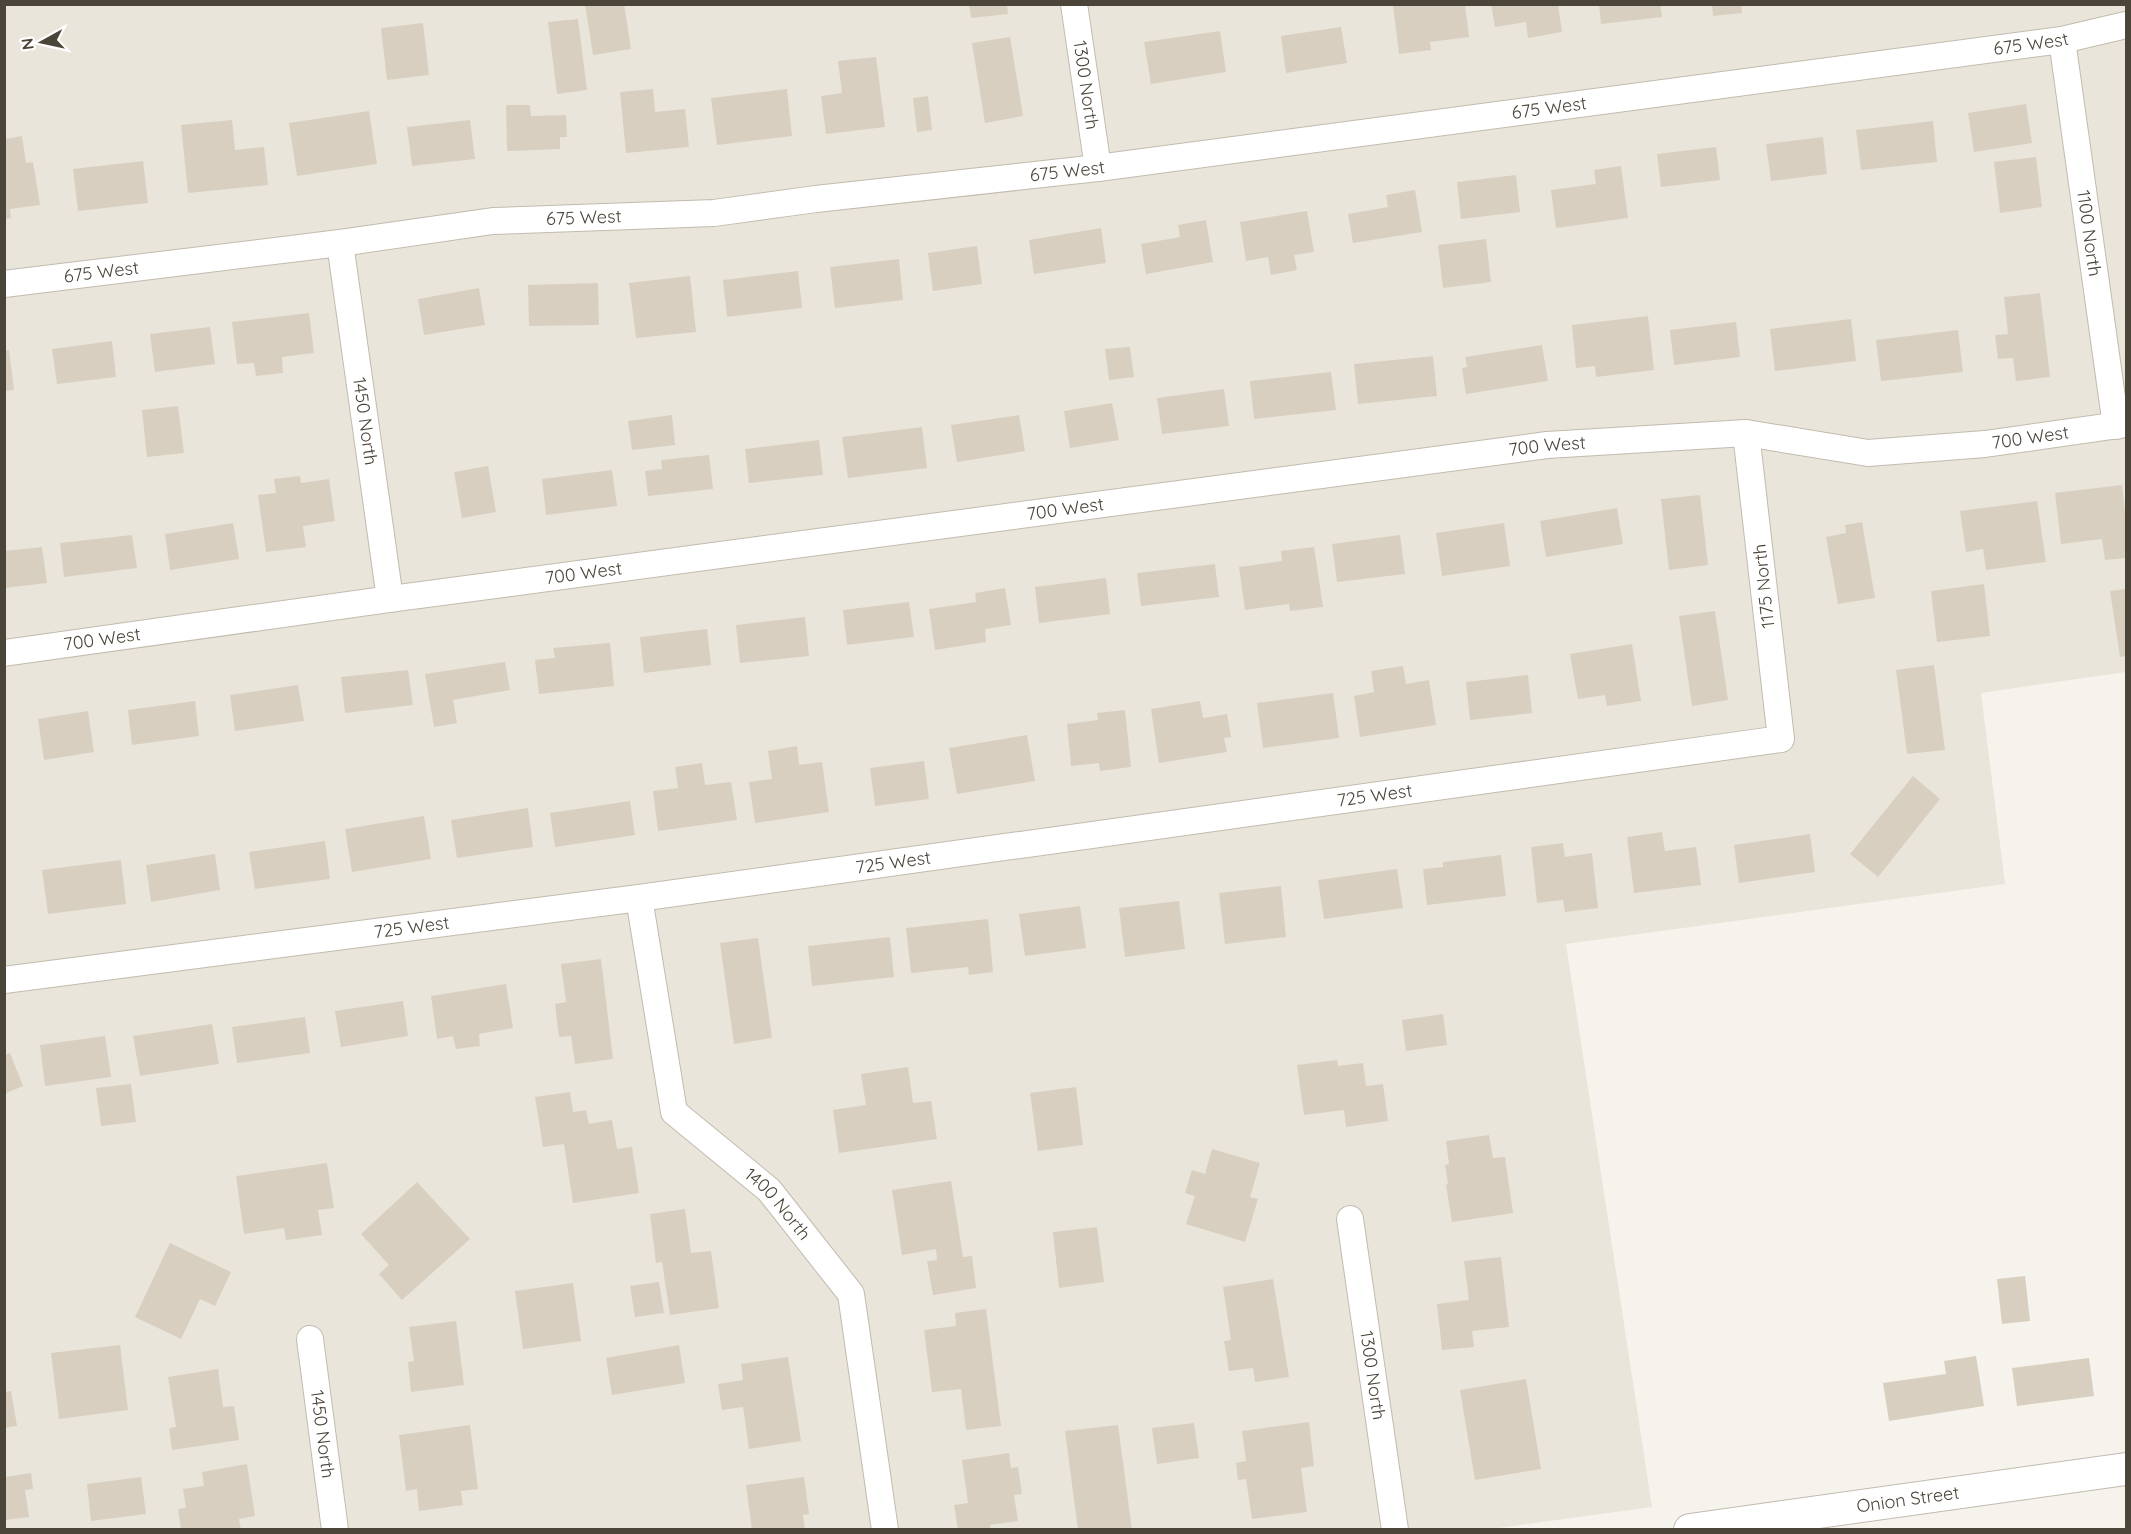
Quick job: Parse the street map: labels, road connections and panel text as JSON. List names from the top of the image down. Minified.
{"streets":{"street":["675 West","1300 North","1100 North","1450 North","700 West","1175 North","725 West","1400 North","Onion Street"]},"crossings":[["675 West","1300 North"],["675 West","1100 North"],["675 West","1450 North"],["1100 North","700 West"],["1450 North","700 West"],["700 West","1175 North"],["1175 North","725 West"],["725 West","1400 North"]],"north":"left"}
